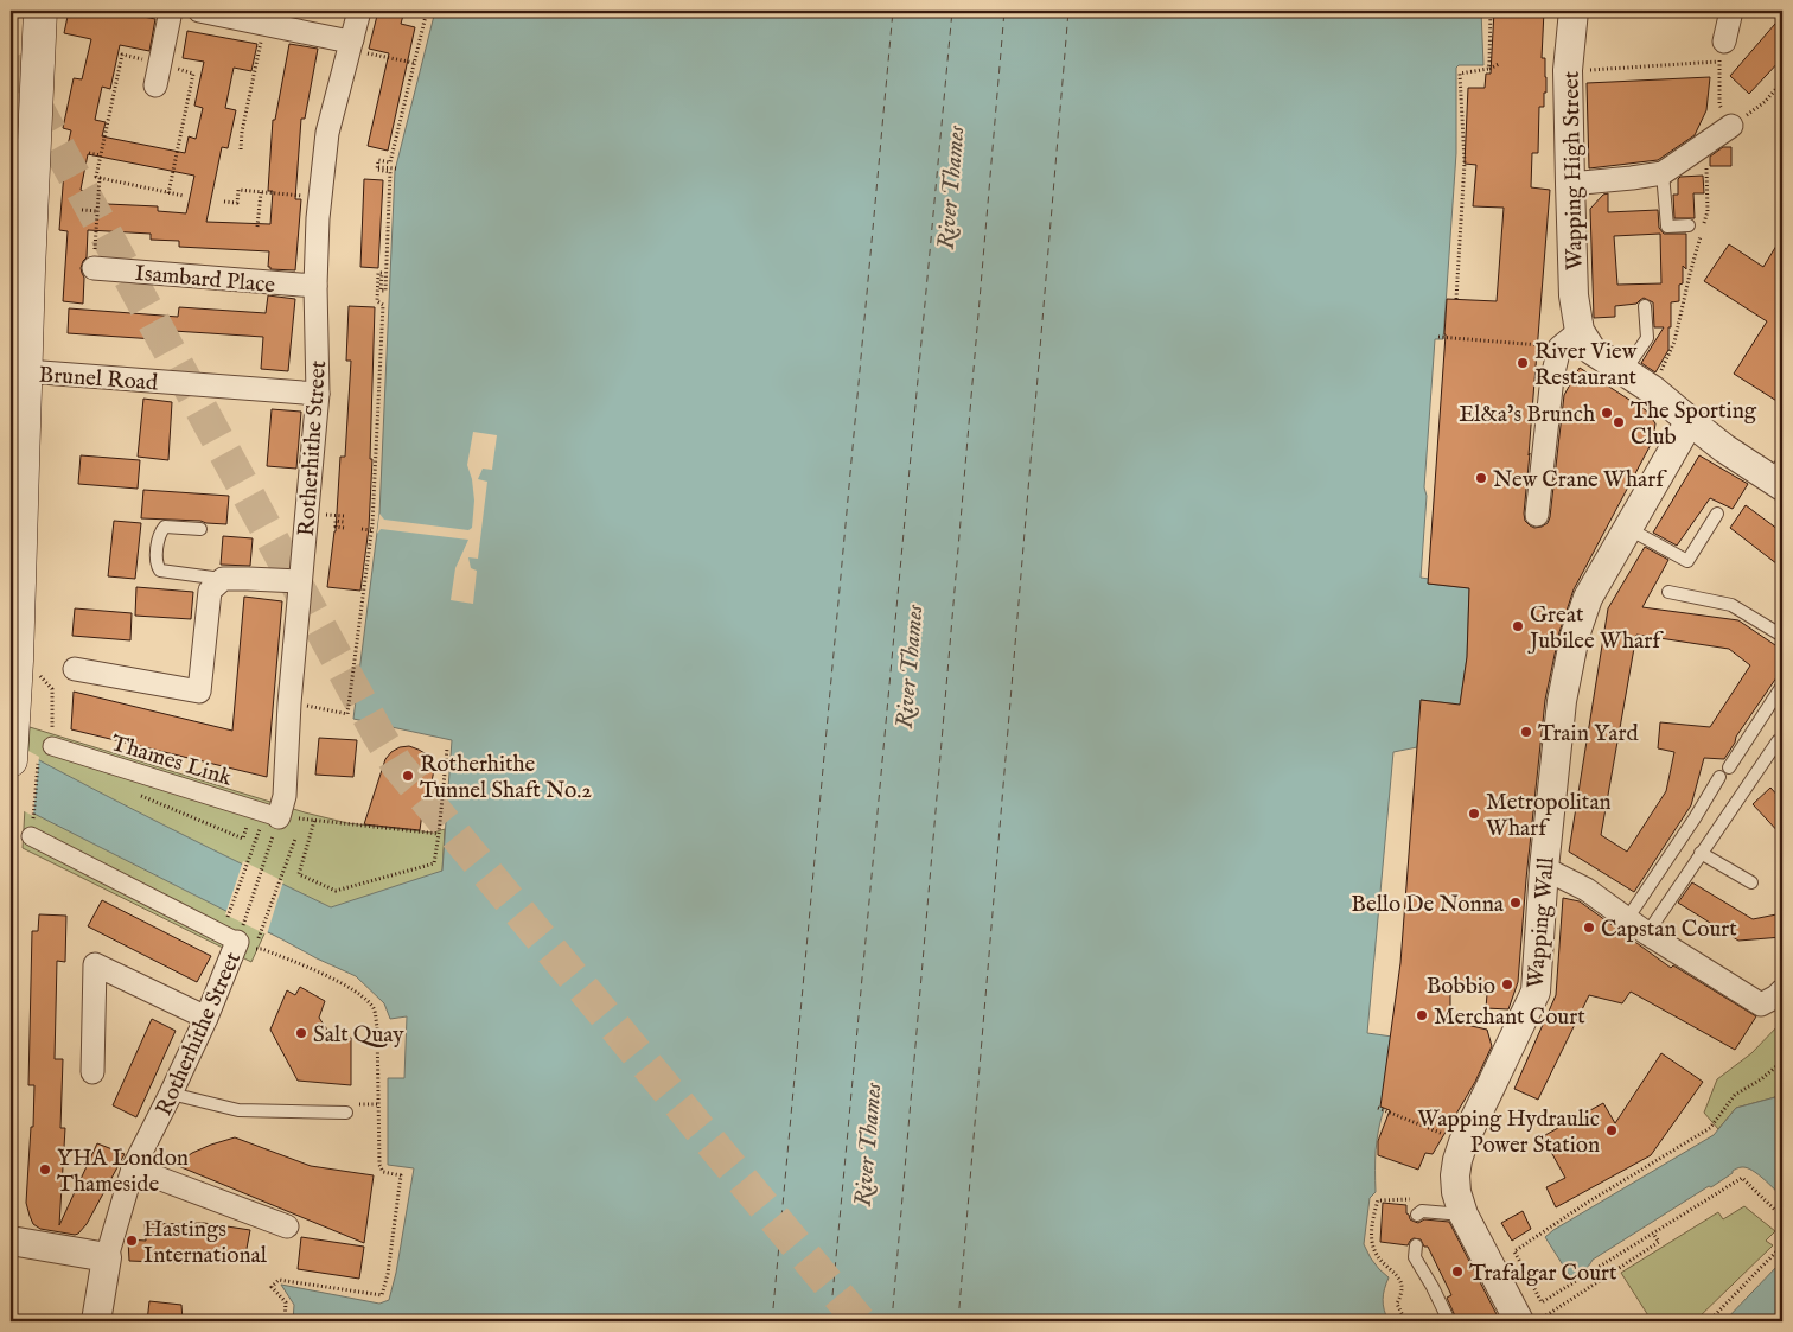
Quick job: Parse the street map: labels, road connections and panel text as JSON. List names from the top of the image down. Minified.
{"streets":{"main road":["Brunel Road"],"street":["Wapping High Street","Isambard Place","Rotherhithe Street","Thames Link","Wapping Wall"]},"crossings":[["Isambard Place","Rotherhithe Street"],["Brunel Road","Rotherhithe Street"],["Rotherhithe Street","Thames Link"]],"water":["River Thames"],"places":["River View Restaurant","El&a’s Brunch","The Sporting Club","New Crane Wharf","Great Jubilee Wharf","Train Yard","Rotherhithe Tunnel Shaft No.2","Metropolitan Wharf","Bello De Nonna","Capstan Court","Bobbio","Merchant Court","Salt Quay","Wapping Hydraulic Power Station","YHA London Thameside","Hastings International","Trafalgar Court"]}
